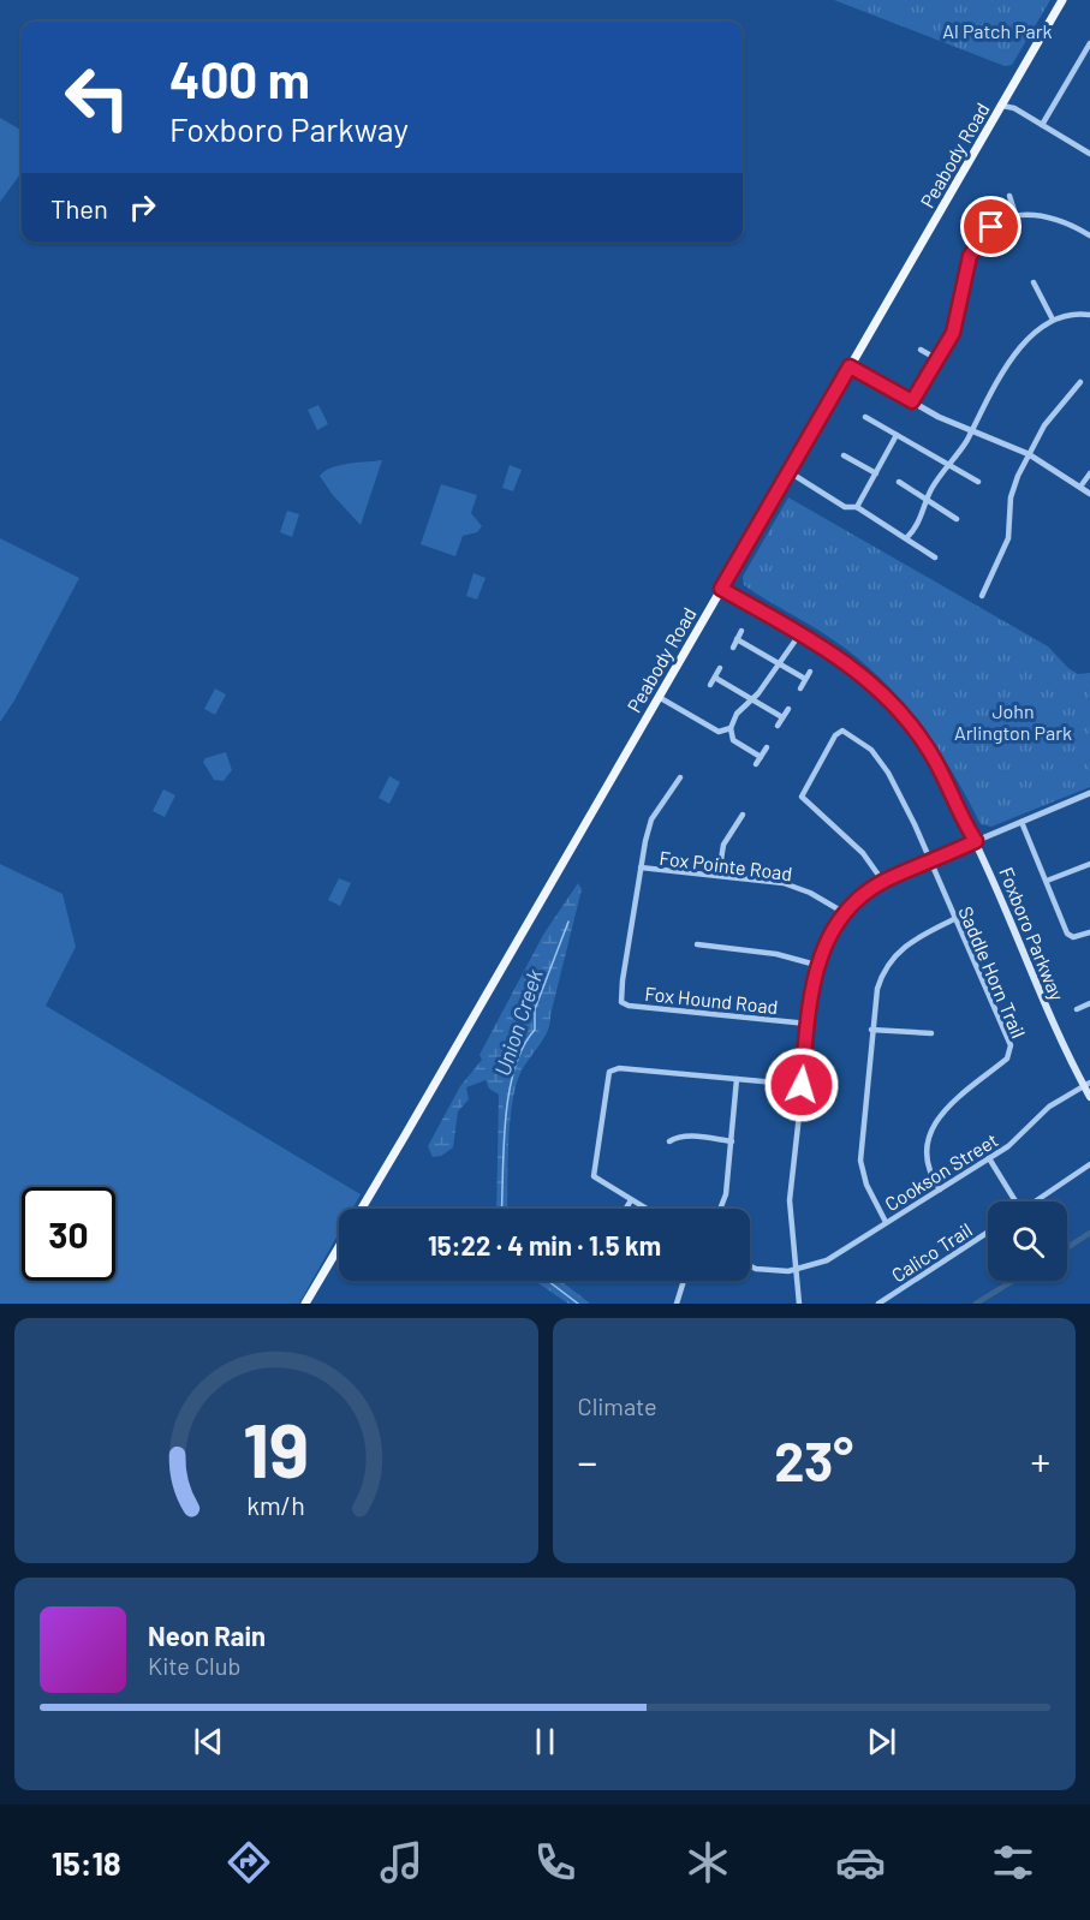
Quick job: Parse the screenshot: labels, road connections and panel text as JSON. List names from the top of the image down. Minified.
{"streets":{"main road":["Peabody Road","Foxboro Parkway"],"street":["Fox Pointe Road","Saddle Horn Trail","Fox Hound Road","Cookson Street","Calico Trail"]},"crossings":[["Peabody Road","Foxboro Parkway"],["Fox Pointe Road","Fox Hound Road"],["Foxboro Parkway","Cookson Street"],["Saddle Horn Trail","Cookson Street"]],"water":["Union Creek"],"parks":["Al Patch Park","John Arlington Park"],"page":{"turn":["400 m","Foxboro Parkway"],"then":"Then","limit":"30","trip":"15:22 · 4 min · 1.5 km","tile":"Climate","heat":["−","23°","+"],"song":["Neon Rain","Kite Club"],"tabs":"15:18","gauge":["19","km/h"]}}
